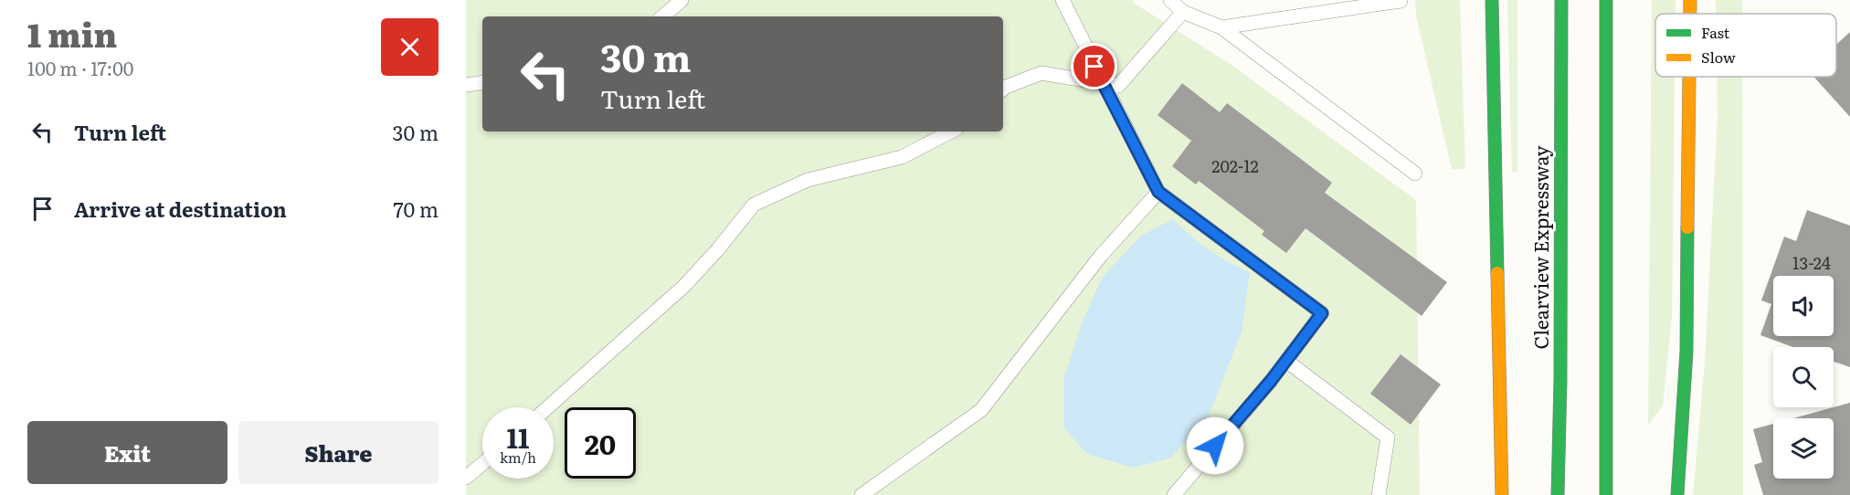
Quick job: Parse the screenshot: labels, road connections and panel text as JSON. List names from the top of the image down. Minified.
{"streets":{"highway":["Clearview Expressway"]},"house_numbers":["202-12","13-24"],"legend":["Fast","Slow"],"page":{"heading":["1 min","100 m · 17:00"],"turn":["30 m","Turn left"],"list":[{"name":"Turn left","value":"30 m"},{"name":"Arrive at destination","value":"70 m"}],"speed":"11 km/h","limit":"20","buttons":["Exit","Share"]}}
